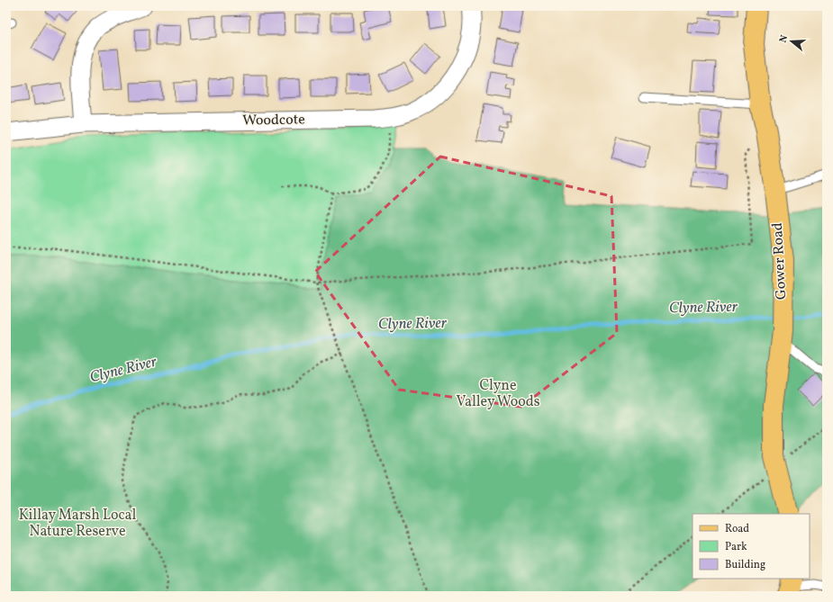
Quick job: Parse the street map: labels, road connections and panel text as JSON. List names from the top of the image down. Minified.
{"streets":{"main road":["Gower Road"],"street":["Woodcote"]},"water":["Clyne River"],"parks":["Clyne Valley Woods","Killay Marsh Local Nature Reserve"],"legend":["Road","Park","Building"],"north":"left"}
